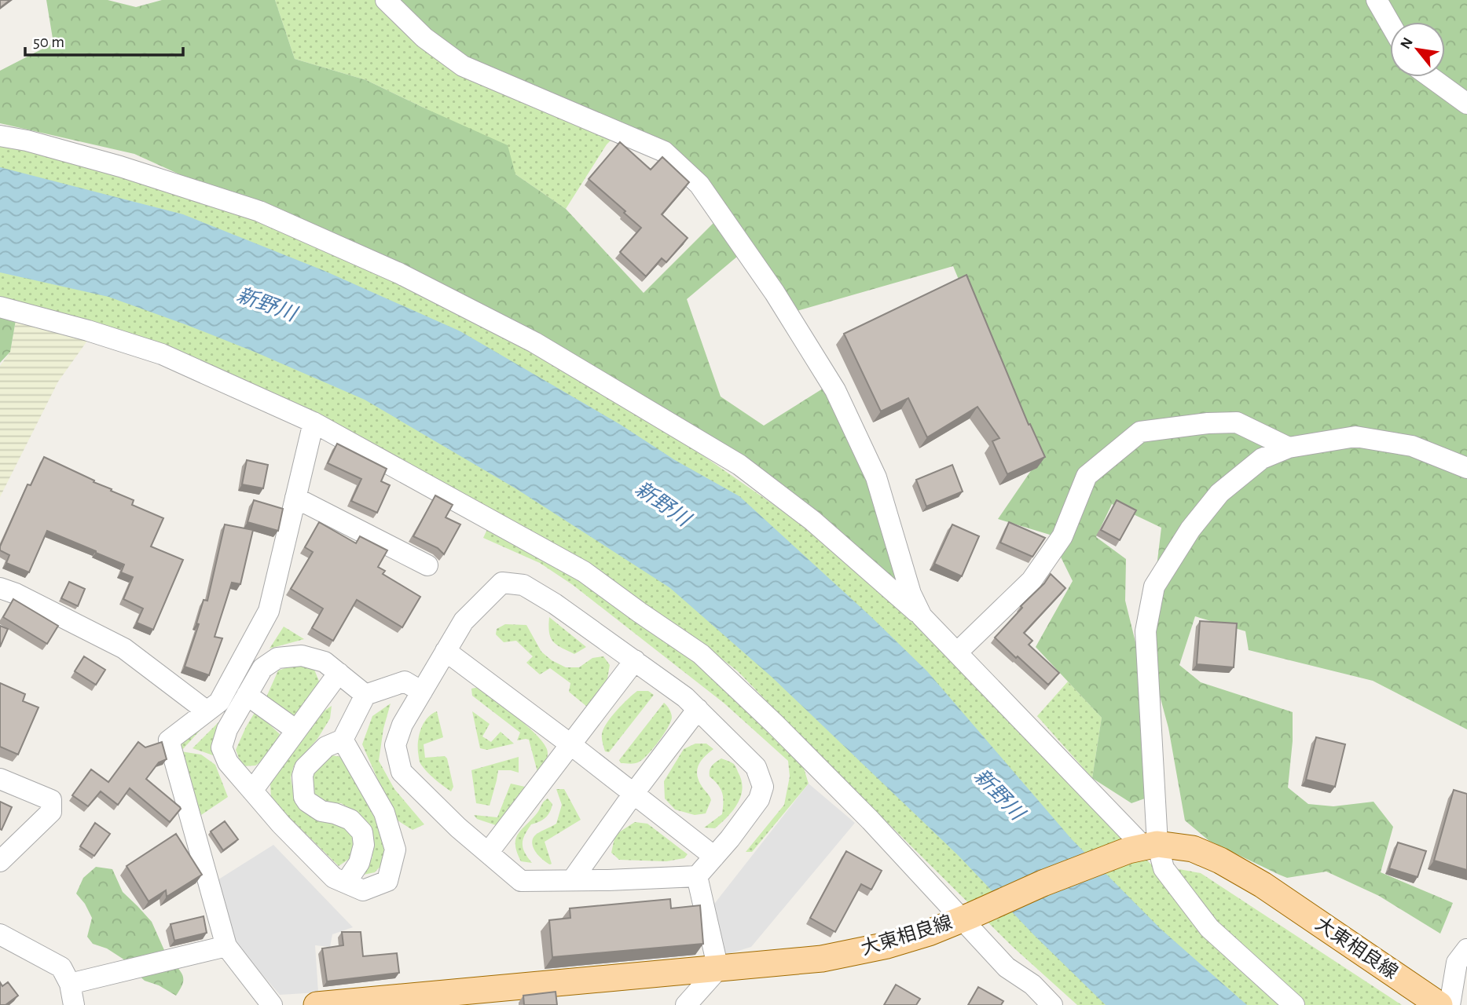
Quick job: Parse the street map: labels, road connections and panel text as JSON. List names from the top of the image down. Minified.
{"streets":{"main road":["大東相良線"]},"water":["新野川"],"scale_bar":"50 m","north":"top left"}
